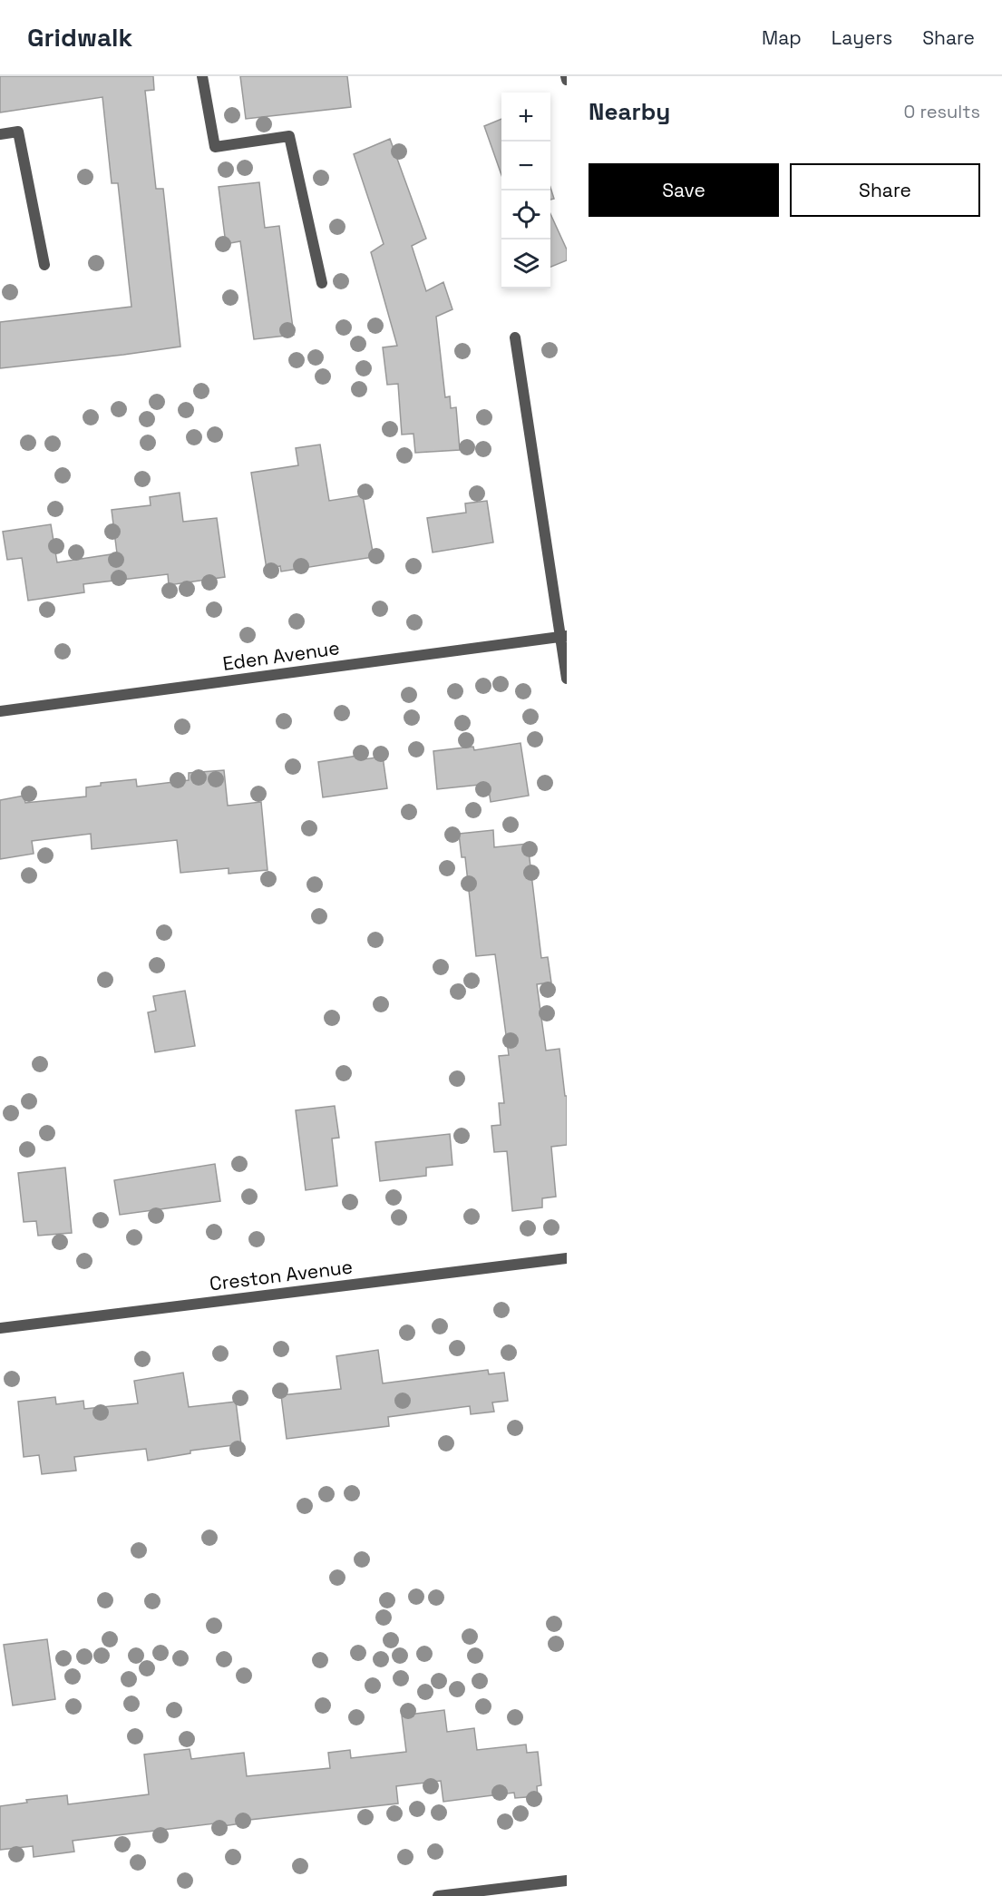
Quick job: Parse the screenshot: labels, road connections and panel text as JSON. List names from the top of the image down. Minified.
{"streets":{"street":["Eden Avenue","Creston Avenue"]},"page":{"header":"Gridwalk","nav":["Map","Layers","Share"],"heading":["Nearby","0 results"],"map_buttons":["+","−"],"buttons":["Save","Share"]}}
